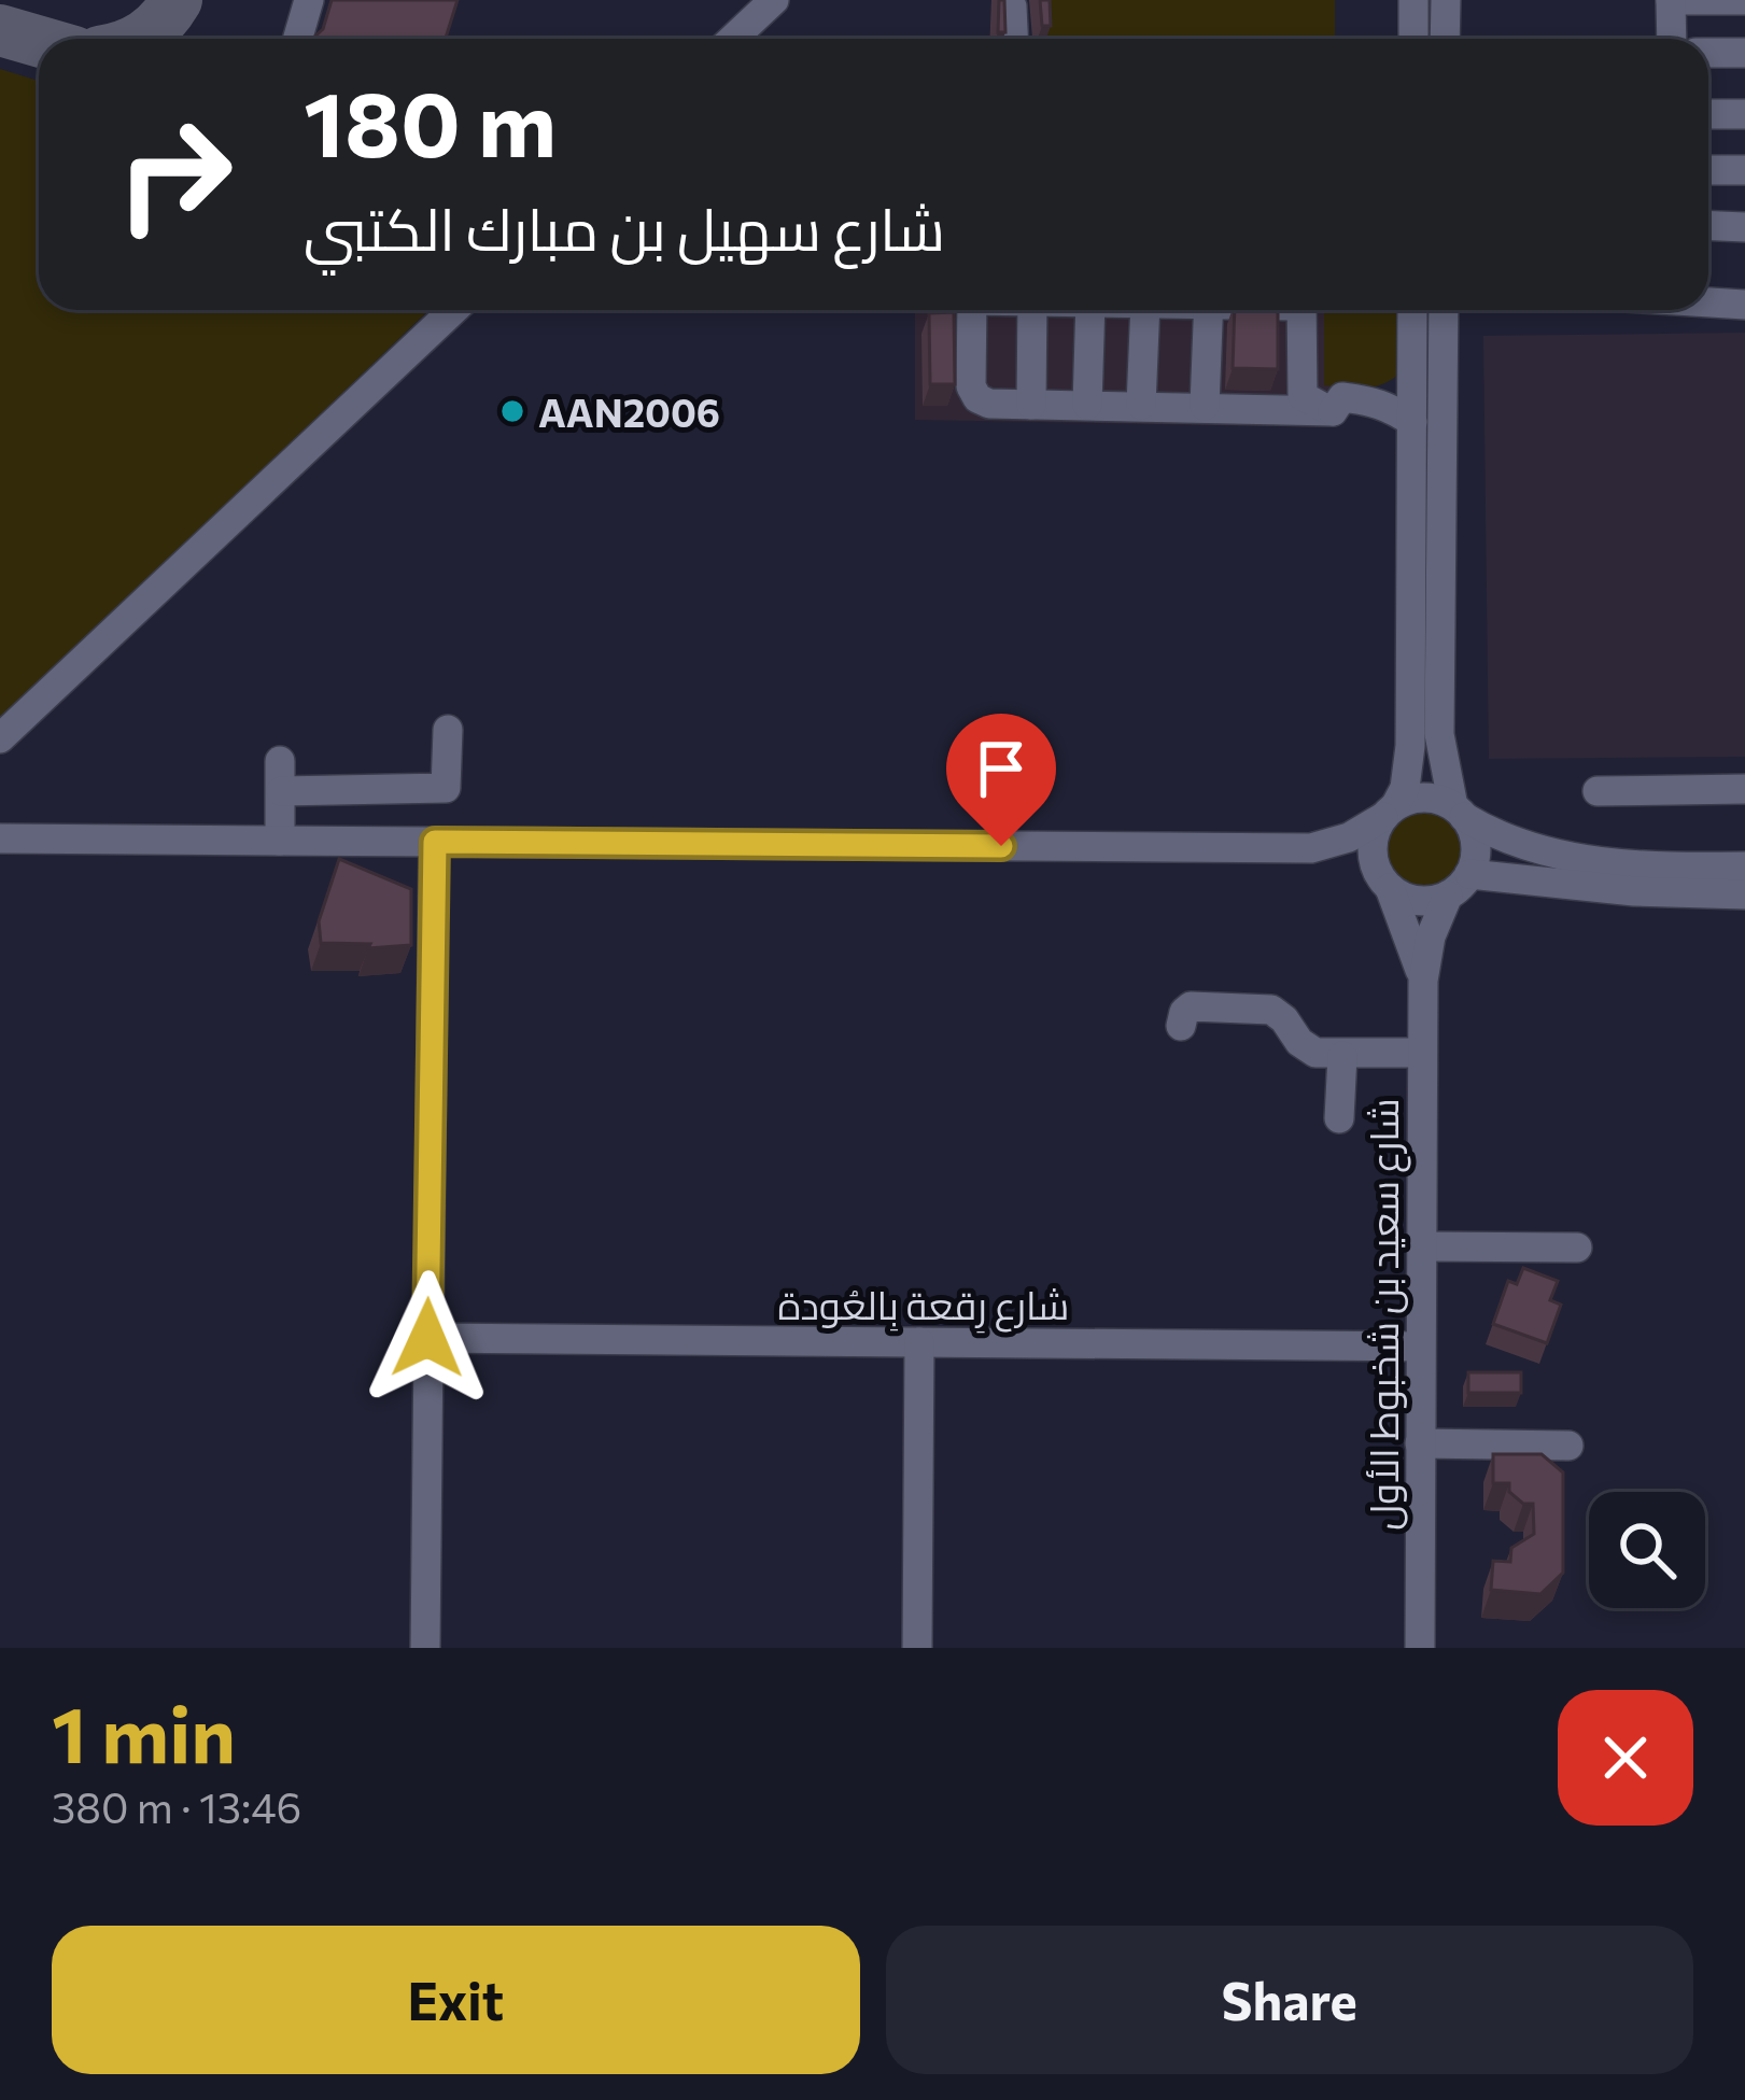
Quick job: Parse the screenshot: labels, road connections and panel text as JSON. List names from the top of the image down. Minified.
{"streets":{"street":["شارع رِقعة بِالعُودة","شارع سعيد بن شخبوط الأول"]},"crossings":[["شارع رِقعة بِالعُودة","شارع سعيد بن شخبوط الأول"]],"places":["AAN2006"],"page":{"turn":["180 m","شارع سهيل بن مبارك الكتبي"],"heading":["1 min","380 m · 13:46"],"buttons":["Exit","Share"]}}
